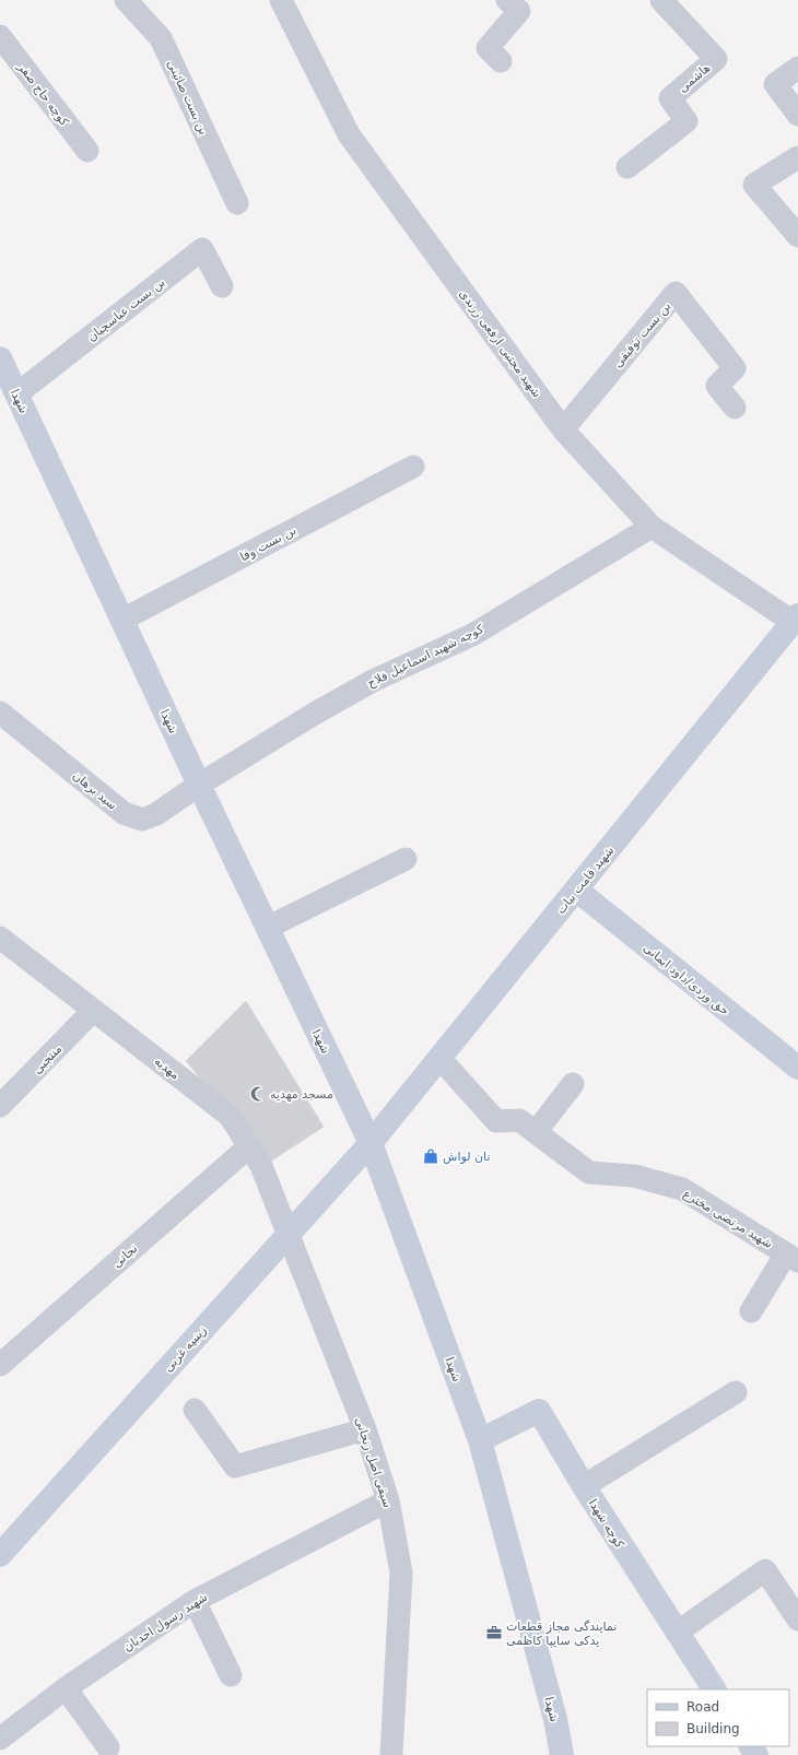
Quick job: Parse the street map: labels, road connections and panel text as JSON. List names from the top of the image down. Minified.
{"streets":{"main road":["شهدا","شهید قامت بیات","حق وردی/داود ایمانی","زینبیه غربی","کوچه شهدا"],"street":["هاشمی","کوچه حاج صفر","بن بست صائینی","بن بست عباسچیان","بن بست توفیقی","شهید مجتبی ارفعی زرندی","بن بست وفا","کوچه شهید اسماعیل فلاح","سید برهان","منتجبی","مهدیه","شهید مرتضی مخترع","نجاتی","سیفی اصل زنجانی","شهید رسول احدیان"]},"crossings":[["بن بست عباسچیان","شهدا"],["بن بست توفیقی","شهید مجتبی ارفعی زرندی"],["شهید مجتبی ارفعی زرندی","کوچه شهید اسماعیل فلاح"],["شهید مجتبی ارفعی زرندی","شهید قامت بیات"],["شهدا","بن بست وفا"],["شهدا","کوچه شهید اسماعیل فلاح"],["شهدا","سید برهان"],["شهدا","شهید قامت بیات"],["شهدا","زینبیه غربی"],["شهدا","کوچه شهدا"],["کوچه شهید اسماعیل فلاح","سید برهان"],["شهید قامت بیات","حق وردی/داود ایمانی"],["شهید قامت بیات","شهید مرتضی مخترع"],["شهید قامت بیات","زینبیه غربی"],["منتجبی","مهدیه"],["مهدیه","نجاتی"],["مهدیه","زینبیه غربی"],["مهدیه","سیفی اصل زنجانی"],["زینبیه غربی","سیفی اصل زنجانی"],["سیفی اصل زنجانی","شهید رسول احدیان"]],"places":{"mosque":["مسجد مهدیه"],"shop":["نان لواش"],"office":["نمایندگی مجاز قطعات یدکی سایپا کاظمی"]},"legend":["Road","Building"]}
